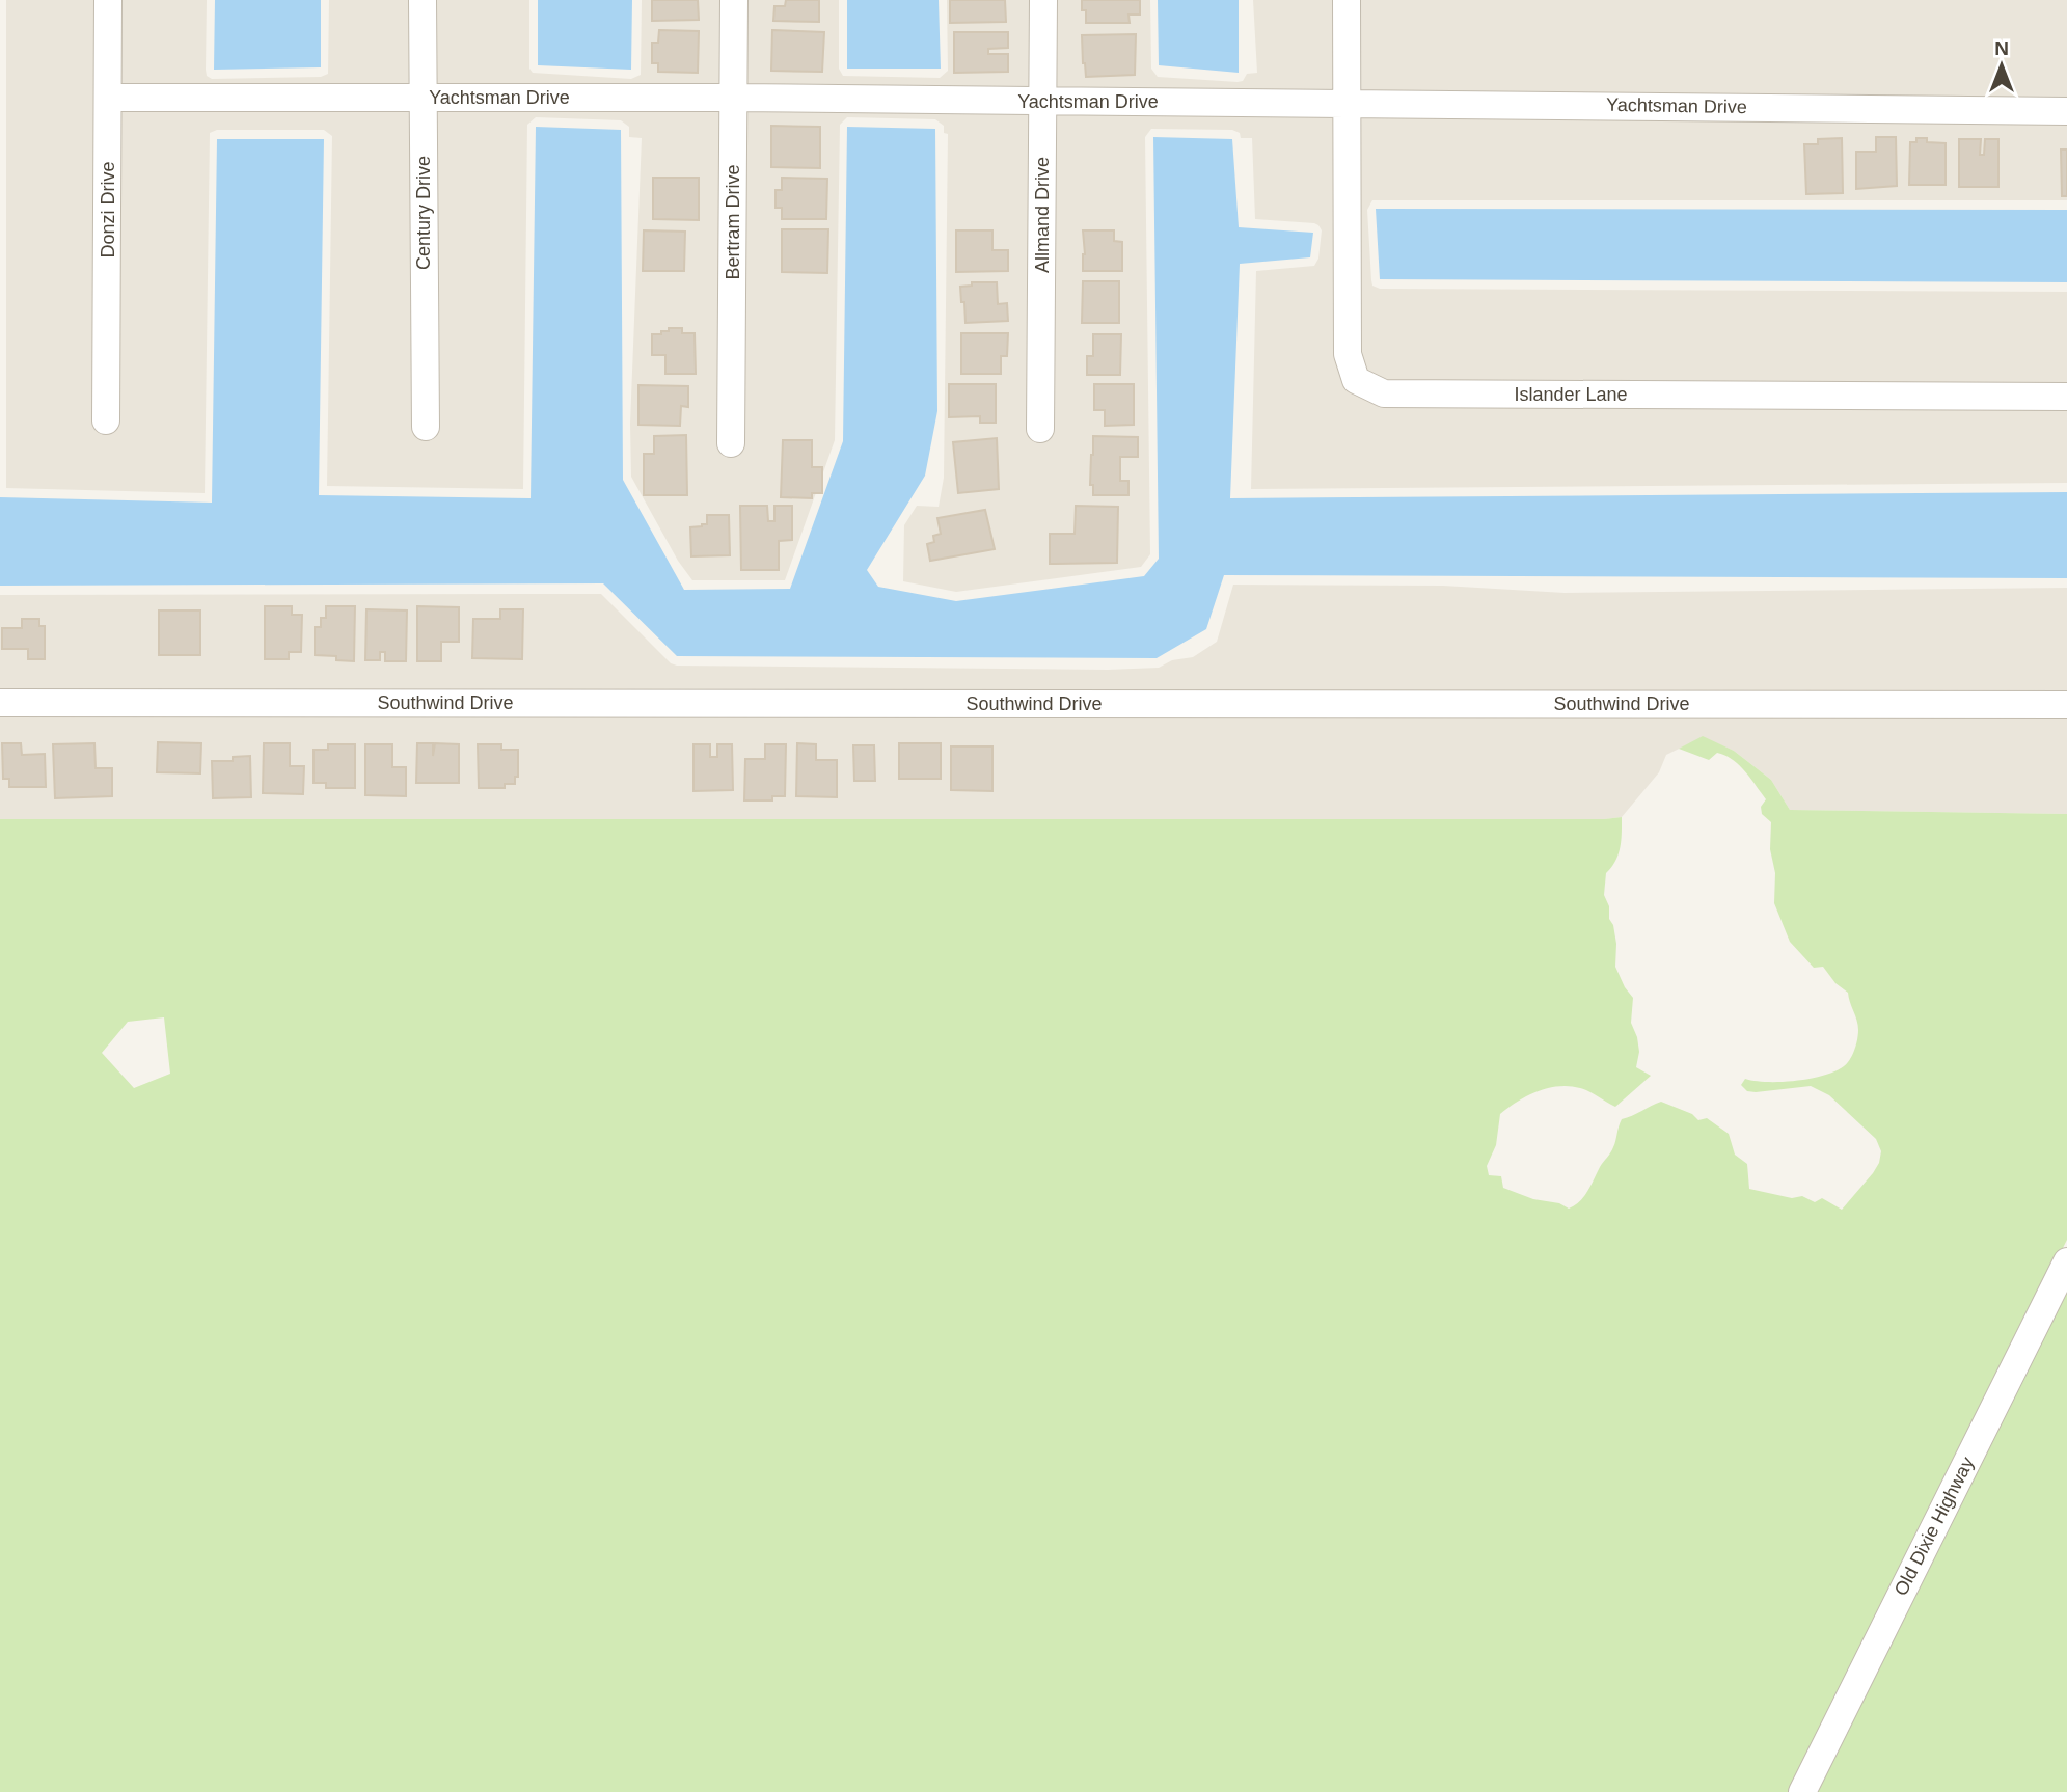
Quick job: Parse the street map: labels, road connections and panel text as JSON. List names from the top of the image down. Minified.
{"streets":{"street":["Yachtsman Drive","Donzi Drive","Century Drive","Allmand Drive","Bertram Drive","Islander Lane","Southwind Drive","Old Dixie Highway"]},"crossings":[["Yachtsman Drive","Donzi Drive"],["Yachtsman Drive","Century Drive"],["Yachtsman Drive","Allmand Drive"],["Yachtsman Drive","Bertram Drive"],["Yachtsman Drive","Islander Lane"]],"north":"top"}
